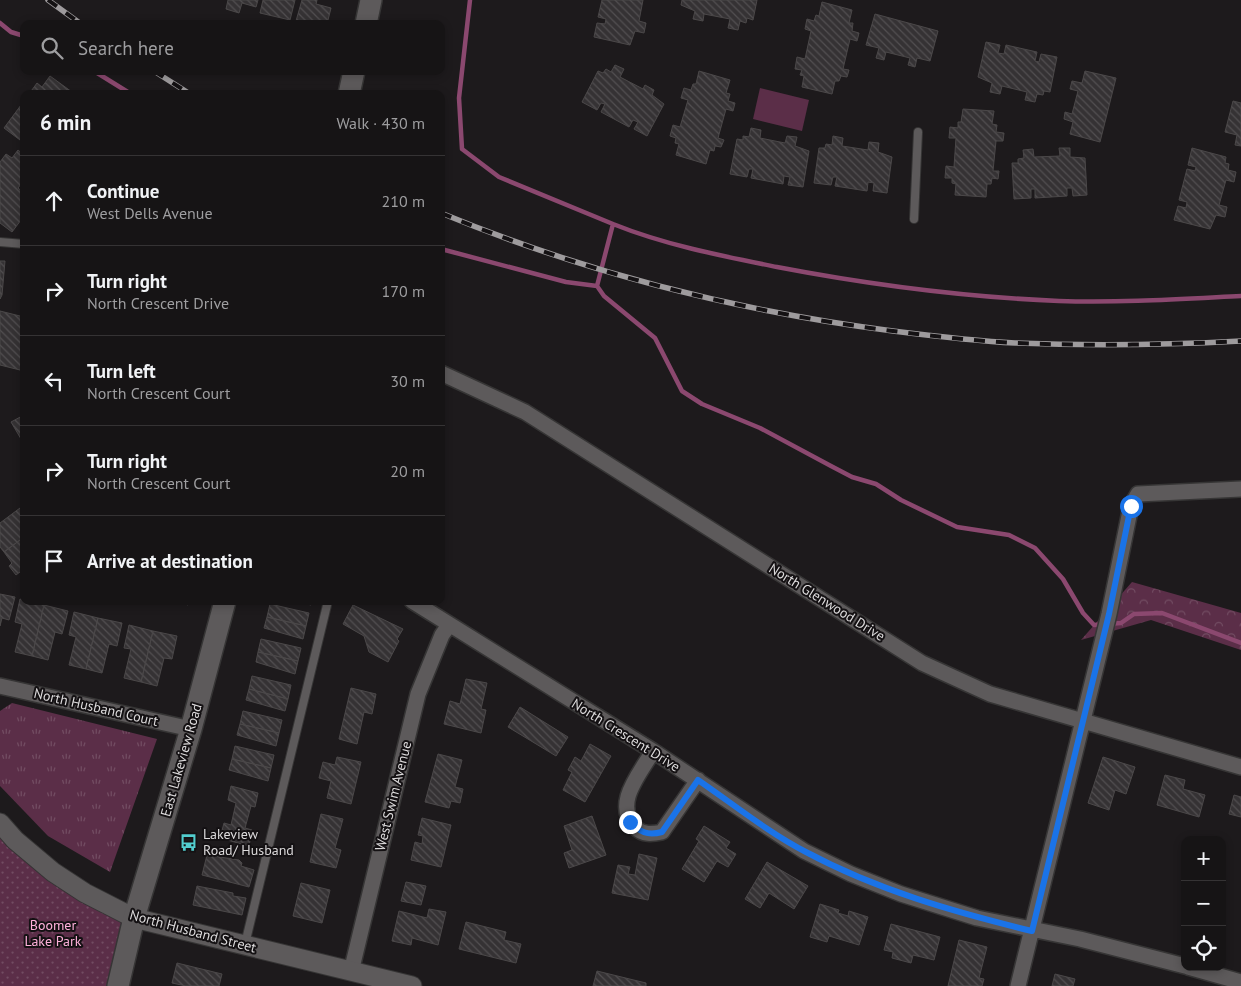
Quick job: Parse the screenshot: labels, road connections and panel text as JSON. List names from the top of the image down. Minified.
{"streets":{"main road":["East Lakeview Road"],"street":["North Glenwood Drive","North Husband Court","North Crescent Drive","West Swim Avenue","North Husband Street"]},"crossings":[["North Husband Court","East Lakeview Road"],["North Crescent Drive","West Swim Avenue"],["East Lakeview Road","North Husband Street"],["West Swim Avenue","North Husband Street"]],"parks":["Boomer Lake Park"],"places":{"bus stop":["Lakeview Road/ Husband"]},"page":{"search":"Search here","heading":["6 min","Walk · 430 m"],"list":[["Continue","West Dells Avenue","210 m"],["Turn right","North Crescent Drive","170 m"],["Turn left","North Crescent Court","30 m"],["Turn right","North Crescent Court","20 m"],"Arrive at destination"],"map_buttons":["+","−"]}}
